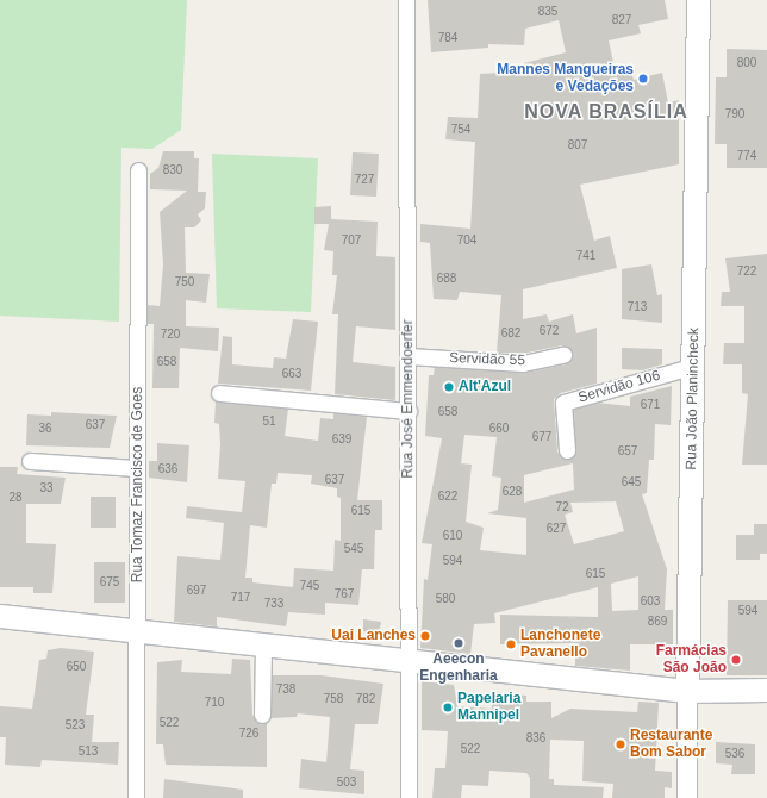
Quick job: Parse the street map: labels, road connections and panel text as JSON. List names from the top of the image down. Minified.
{"streets":{"main road":["Rua João Planincheck"],"street":["Servidão 55","Servidão 106","Rua José Emmendoerfer","Rua Tomaz Francisco de Goes"]},"crossings":[["Servidão 55","Rua José Emmendoerfer"],["Servidão 106","Rua João Planincheck"]],"districts":["NOVA BRASÍLIA"],"places":["Mannes Mangueiras e Vedações","Alt'Azul","Uai Lanches","Aeecon Engenharia","Lanchonete Pavanello","Farmácias São João","Papelaria Mannipel","Restaurante Bom Sabor"],"house_numbers":["835","827","784","800","790","754","807","774","830","727","707","704","741","722","688","750","713","672","682","720","658","663","671","658","51","637","36","660","677","639","657","636","637","645","33","628","622","28","72","615","627","610","545","594","615","675","745","697","767","717","580","603","733","594","869","650","738","758","782","710","522","523","726","836","522","513","536","503"]}
